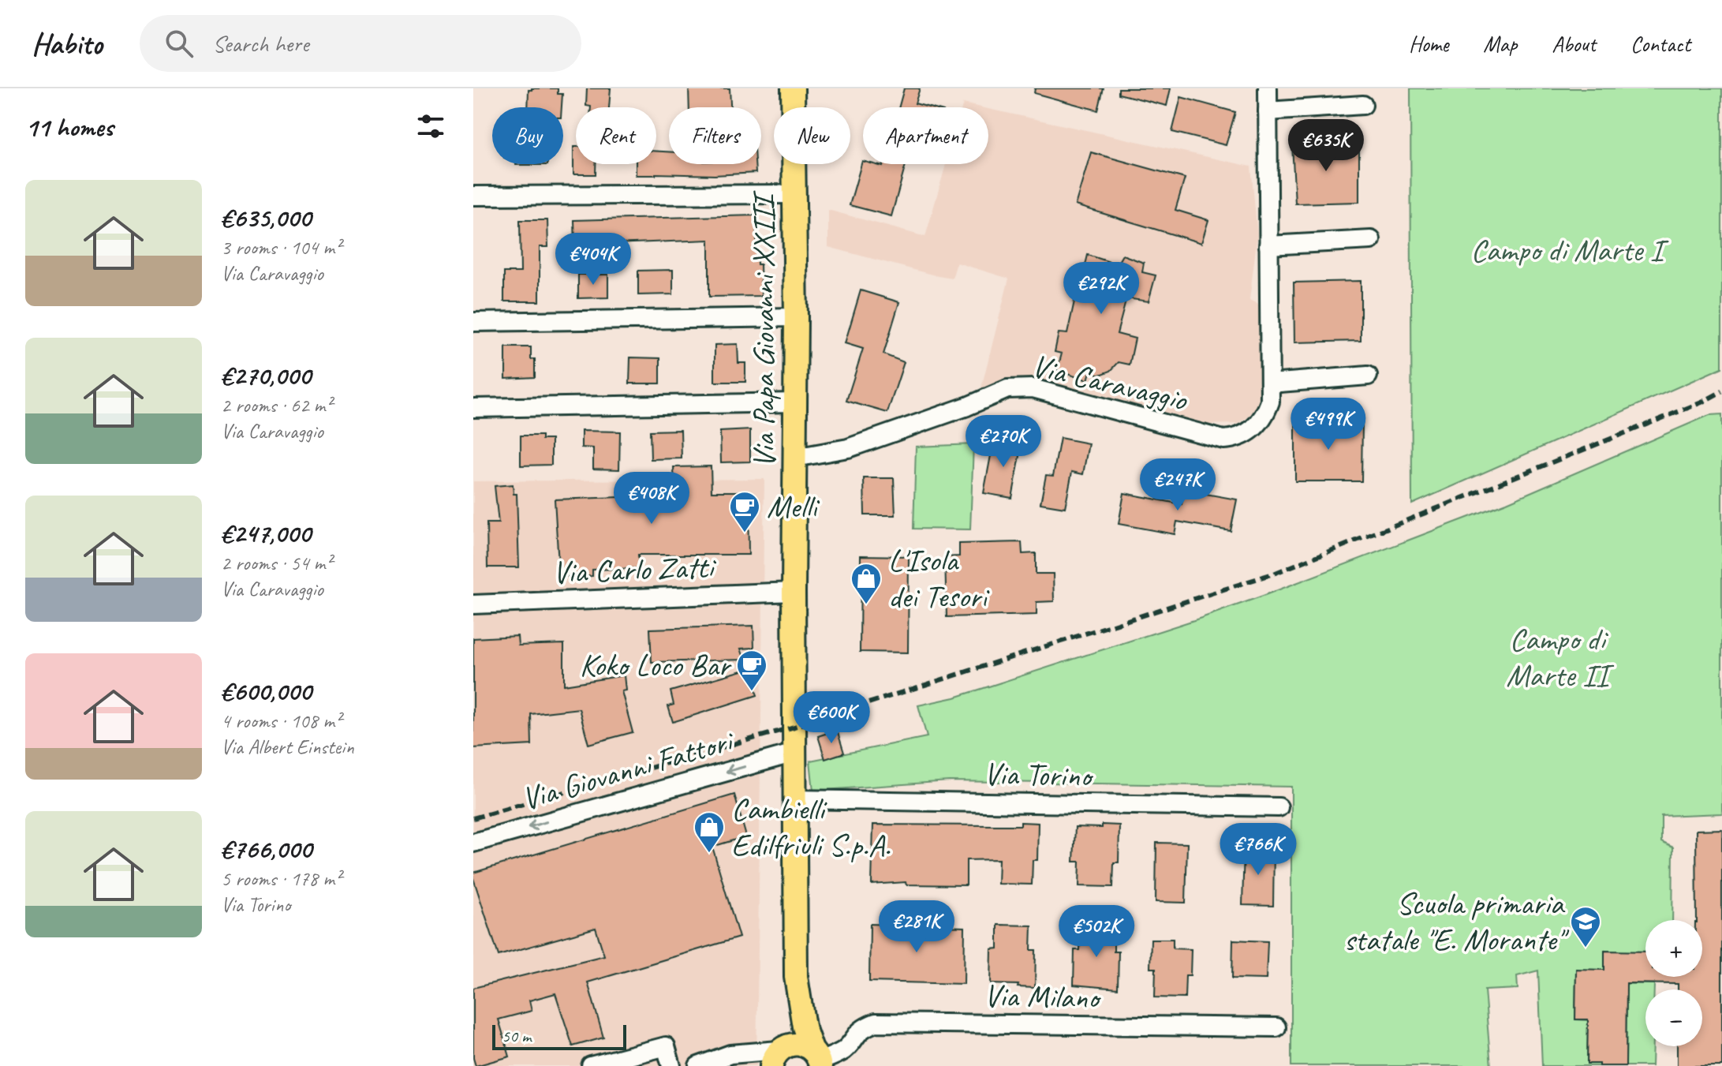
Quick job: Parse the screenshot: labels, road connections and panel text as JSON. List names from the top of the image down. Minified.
{"streets":{"main road":["Via Papa Giovanni XXIII"],"street":["Via Caravaggio","Via Carlo Zatti","Via Giovanni Fattori","Via Torino","Via Milano"]},"crossings":[["Via Papa Giovanni XXIII","Via Caravaggio"],["Via Papa Giovanni XXIII","Via Carlo Zatti"],["Via Papa Giovanni XXIII","Via Giovanni Fattori"],["Via Papa Giovanni XXIII","Via Torino"]],"one_way":["Via Giovanni Fattori"],"parks":["Campo di Marte I","Campo di Marte II"],"places":{"cafe":["Melli","Koko Loco Bar"],"shop":["L'Isola dei Tesori","Cambielli Edilfriuli S.p.A."],"school or university":["Scuola primaria statale \"E. Morante\""]},"scale_bar":"50 m","page":{"header":"Habito","search":"Search here","nav":["Home","Map","About","Contact"],"heading":"11 homes","chip":["Buy","Rent","Filters","New","Apartment"],"price":["€635K","€404K","€292K","€499K","€270K","€247K","€408K","€600K","€766K","€281K","€502K"],"list":[{"name":"€635,000","note":"3 rooms · 104 m² · Via Caravaggio"},{"name":"€270,000","note":"2 rooms · 62 m² · Via Caravaggio"},{"name":"€247,000","note":"2 rooms · 54 m² · Via Caravaggio"},{"name":"€600,000","note":"4 rooms · 108 m² · Via Albert Einstein"},{"name":"€766,000","note":"5 rooms · 178 m² · Via Torino"}],"map_buttons":["+","−"],"scale":"50 m"}}
